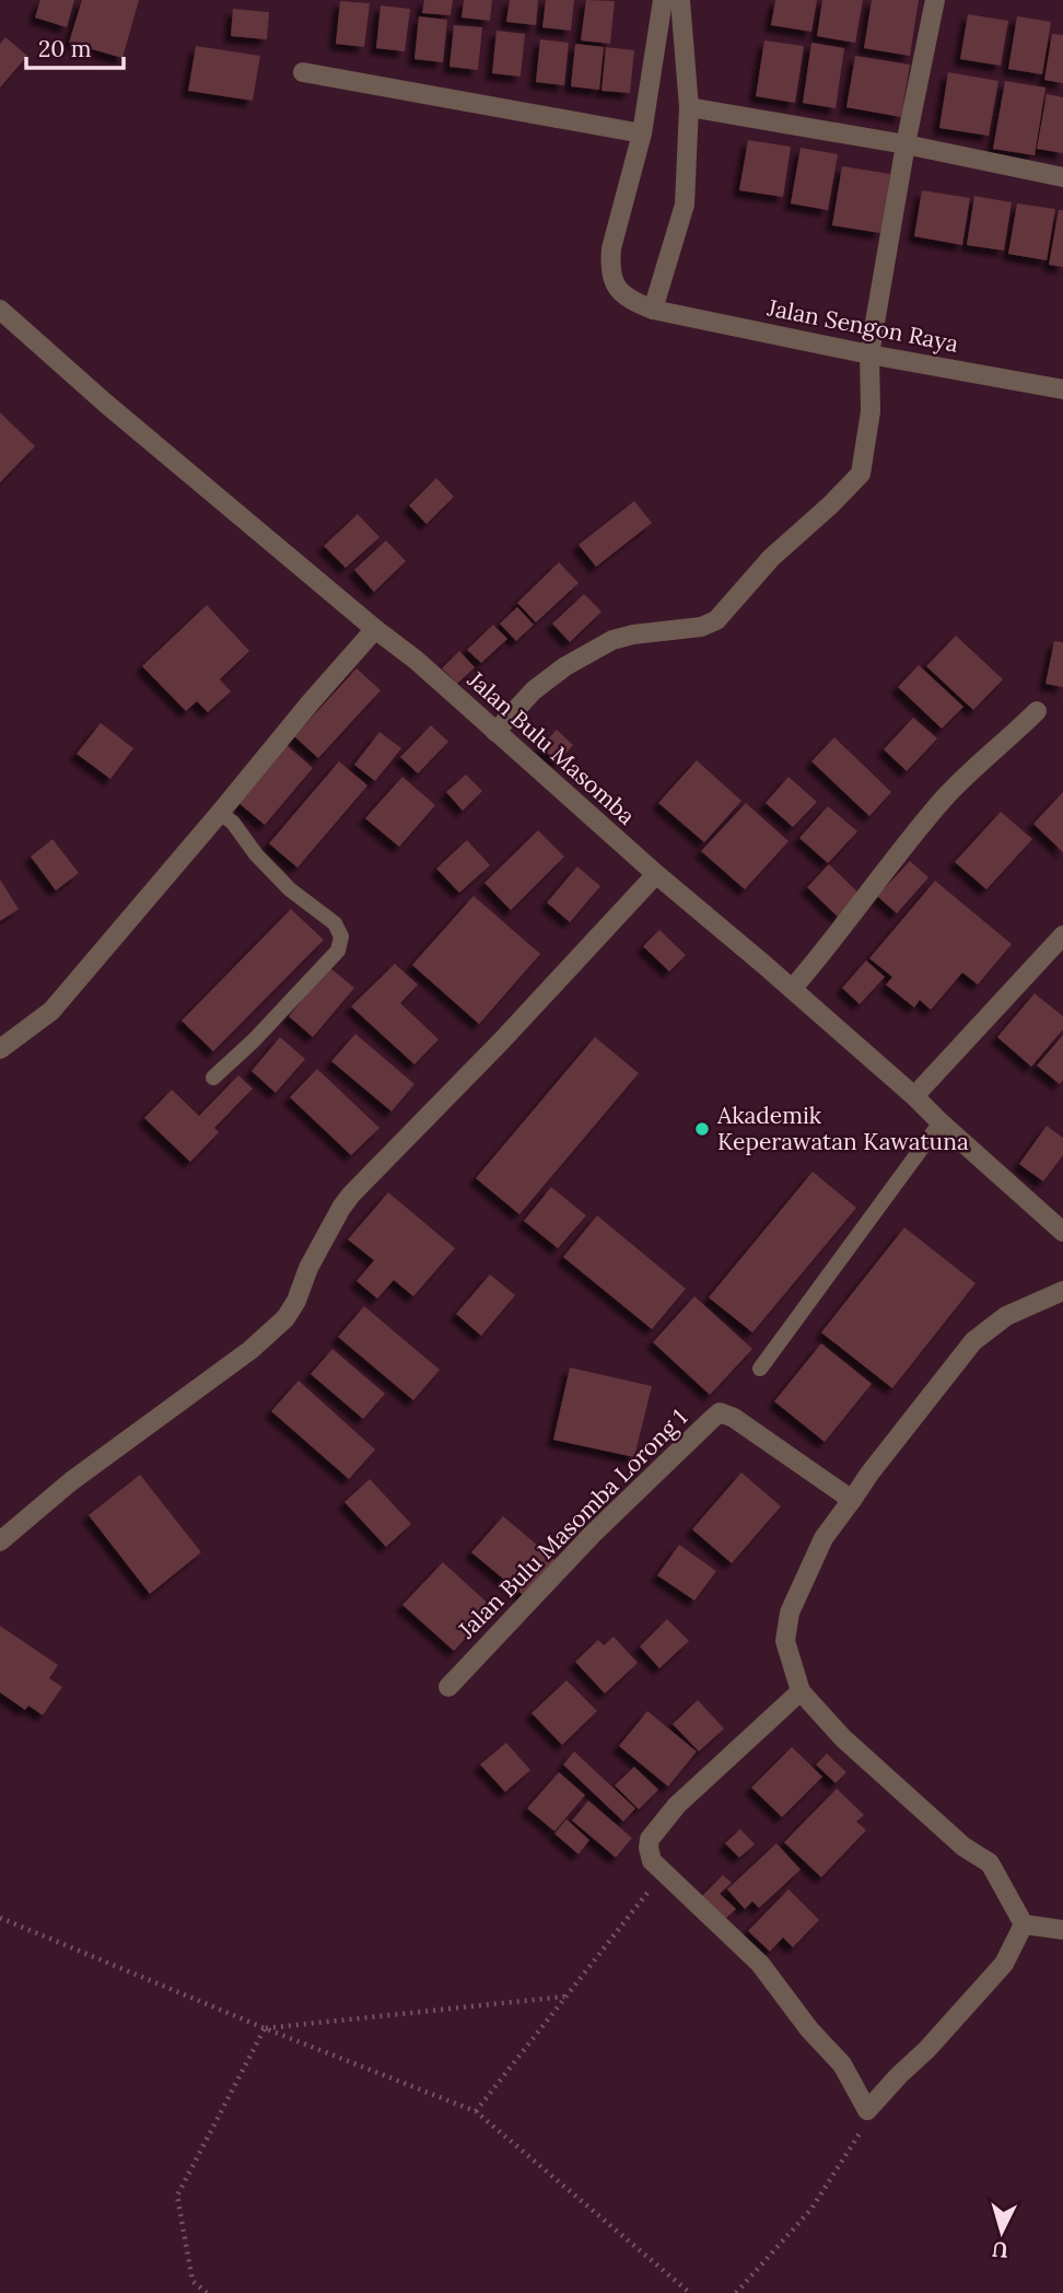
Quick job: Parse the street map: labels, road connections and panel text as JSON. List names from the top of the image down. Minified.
{"streets":{"street":["Jalan Sengon Raya","Jalan Bulu Masomba","Jalan Bulu Masomba Lorong 1"]},"places":["Akademik Keperawatan Kawatuna"],"scale_bar":"20 m","north":"bottom"}
